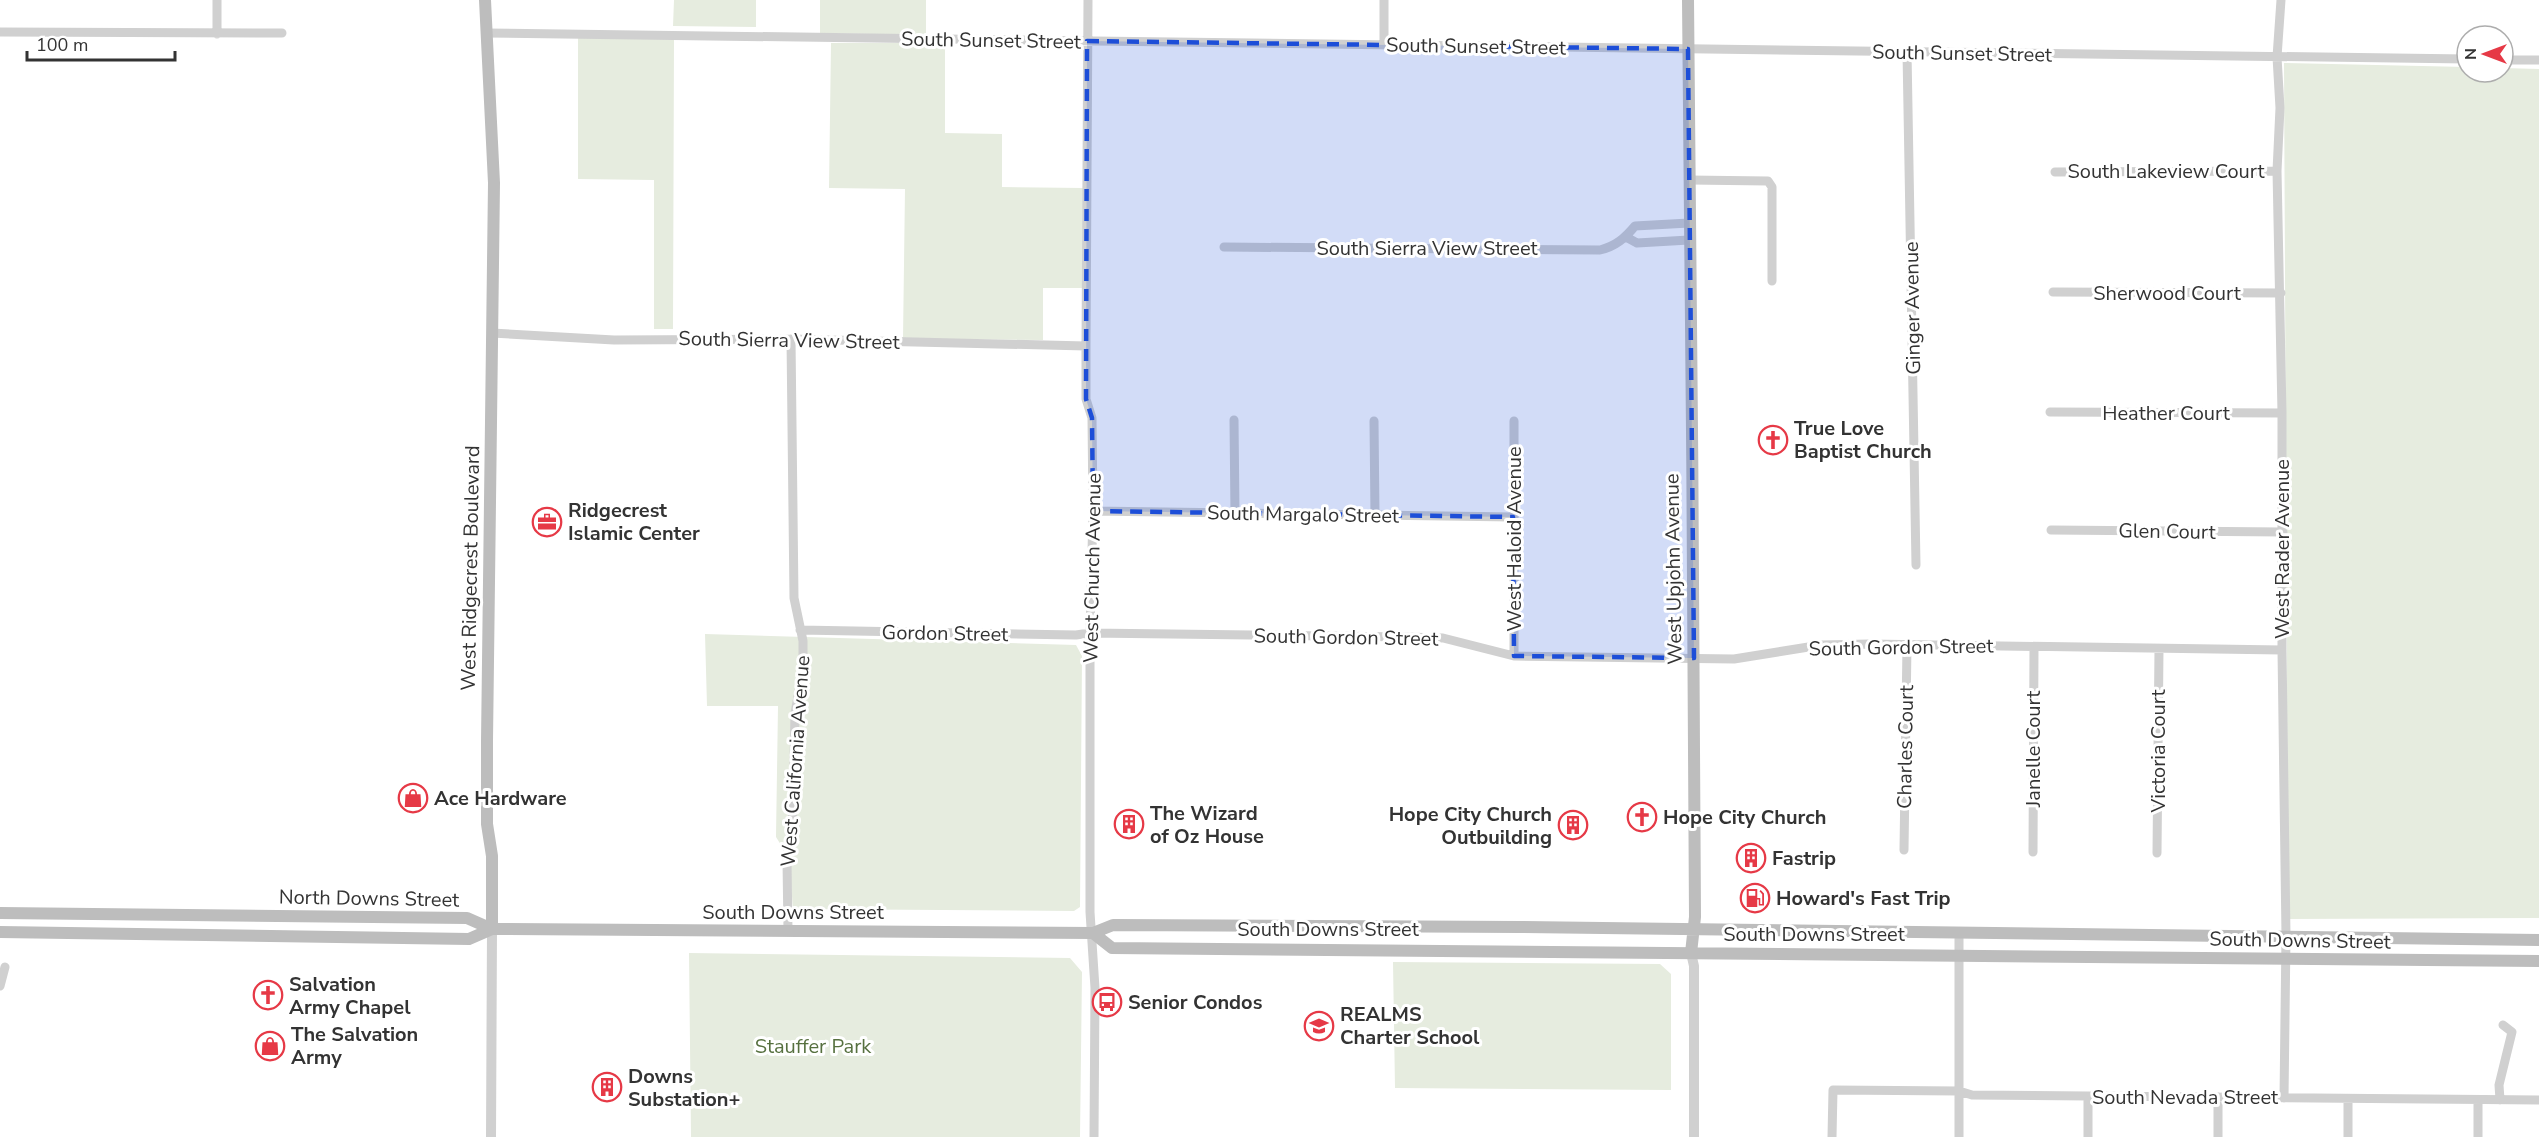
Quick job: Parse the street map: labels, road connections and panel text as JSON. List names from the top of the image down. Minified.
{"streets":{"main road":["West Ridgecrest Boulevard","West Upjohn Avenue","North Downs Street","South Downs Street"],"street":["South Sunset Street","South Lakeview Court","South Sierra View Street","Sherwood Court","Ginger Avenue","Heather Court","South Margalo Street","Glen Court","West Haloid Avenue","West Rader Avenue","West Church Avenue","Gordon Street","South Gordon Street","Charles Court","Janelle Court","Victoria Court","West California Avenue","South Nevada Street"]},"crossings":[["South Sunset Street","Ginger Avenue"],["South Sunset Street","West Rader Avenue"],["South Sunset Street","West Ridgecrest Boulevard"],["South Sunset Street","West Church Avenue"],["South Sunset Street","West Upjohn Avenue"],["South Lakeview Court","West Rader Avenue"],["South Sierra View Street","West Ridgecrest Boulevard"],["South Sierra View Street","West Church Avenue"],["South Sierra View Street","West Upjohn Avenue"],["South Sierra View Street","West California Avenue"],["Sherwood Court","West Rader Avenue"],["Heather Court","West Rader Avenue"],["South Margalo Street","West Haloid Avenue"],["South Margalo Street","West Church Avenue"],["Glen Court","West Rader Avenue"],["West Haloid Avenue","South Gordon Street"],["West Rader Avenue","South Gordon Street"],["West Rader Avenue","South Downs Street"],["West Rader Avenue","South Nevada Street"],["West Ridgecrest Boulevard","North Downs Street"],["West Ridgecrest Boulevard","South Downs Street"],["West Church Avenue","Gordon Street"],["West Church Avenue","South Gordon Street"],["West Church Avenue","South Downs Street"],["West Upjohn Avenue","South Gordon Street"],["West Upjohn Avenue","South Downs Street"],["Gordon Street","South Gordon Street"],["Gordon Street","West California Avenue"],["South Gordon Street","Charles Court"],["South Gordon Street","Janelle Court"],["South Gordon Street","Victoria Court"],["West California Avenue","South Downs Street"],["North Downs Street","South Downs Street"]],"parks":["Stauffer Park"],"places":{"church":["True Love Baptist Church","Hope City Church","Salvation Army Chapel"],"office":["Ridgecrest Islamic Center"],"shop":["Ace Hardware","The Salvation Army"],"building":["The Wizard of Oz House","Hope City Church Outbuilding","Fastrip","Downs Substation+"],"fuel station":["Howard's Fast Trip"],"bus stop":["Senior Condos"],"school or university":["REALMS Charter School"]},"scale_bar":"100 m","north":"left"}
